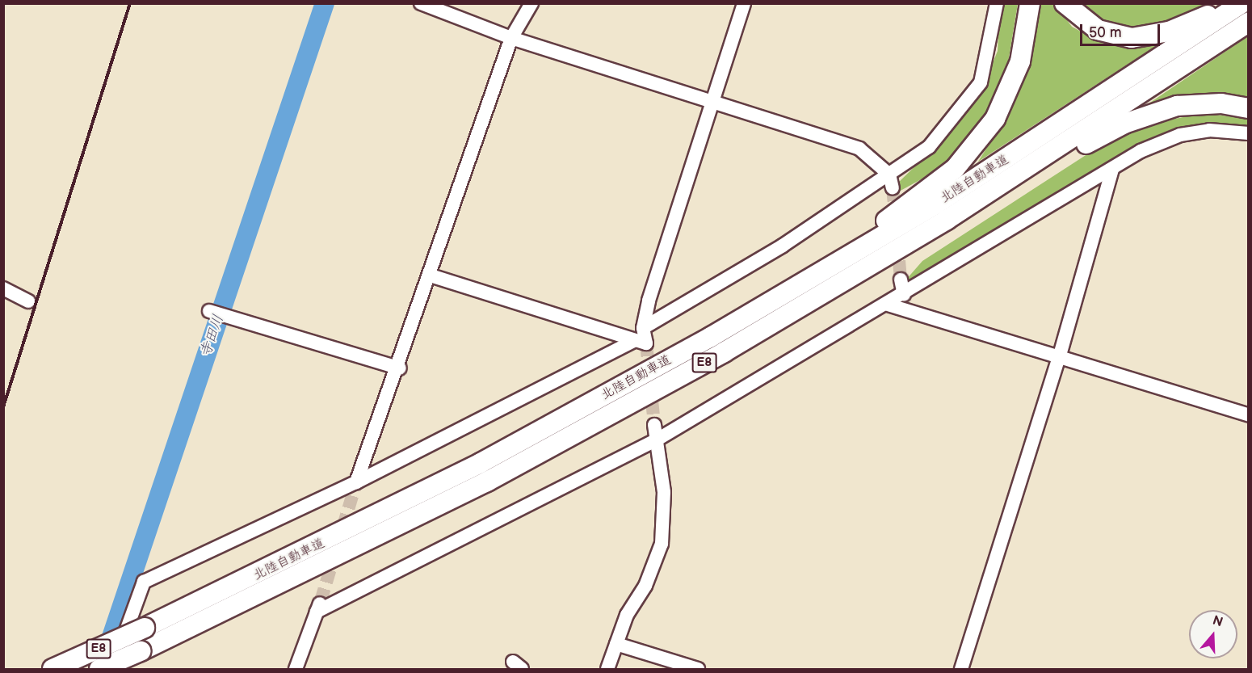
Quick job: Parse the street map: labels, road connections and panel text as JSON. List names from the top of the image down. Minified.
{"streets":{"highway":["北陸自動車道","E8"]},"water":["寺田川"],"scale_bar":"50 m","north":"top"}
